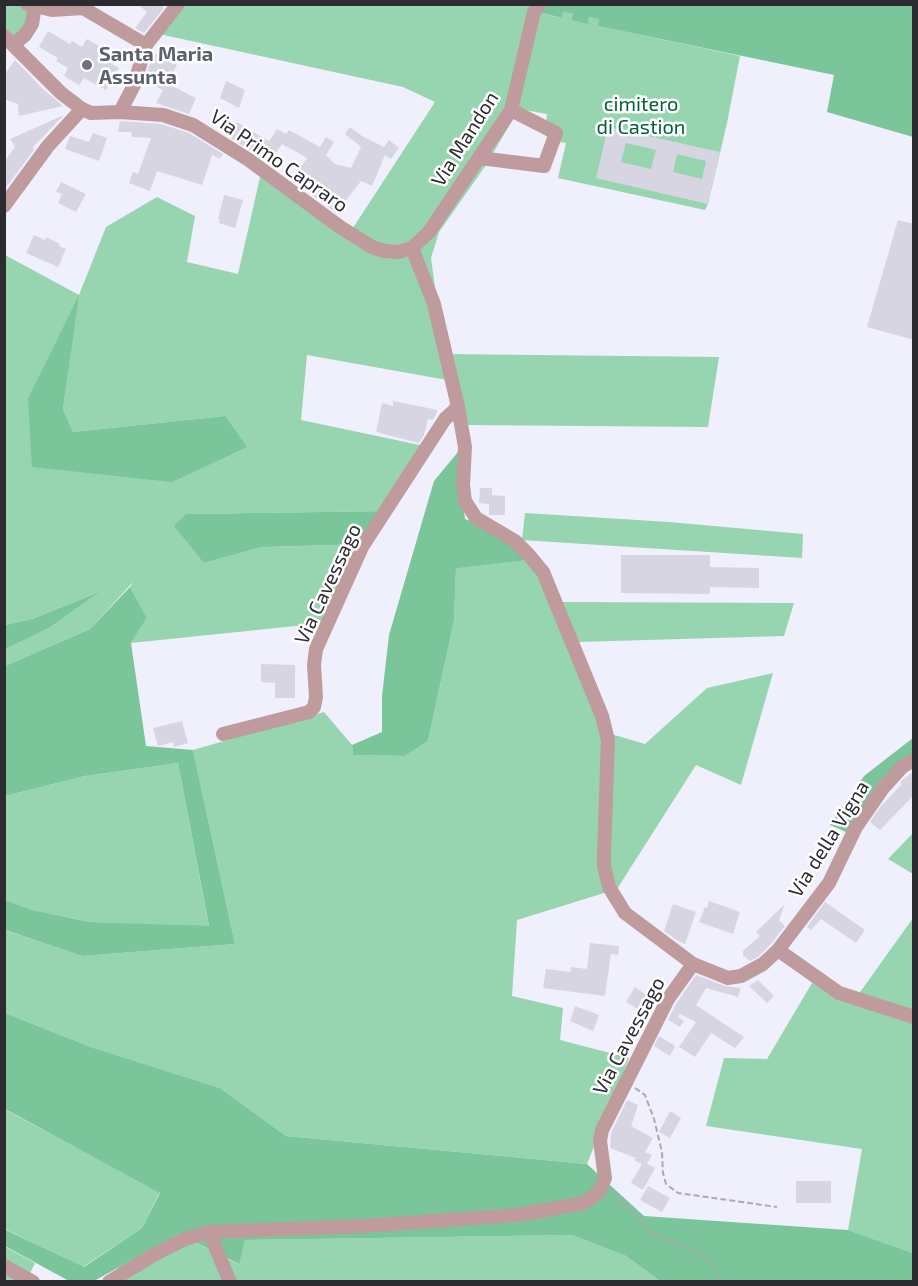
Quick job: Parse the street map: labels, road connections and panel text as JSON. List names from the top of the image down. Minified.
{"streets":{"street":["Via Mandon","Via Primo Capraro","Via Cavessago","Via della Vigna"]},"crossings":[["Via Mandon","Via Primo Capraro"],["Via Cavessago","Via della Vigna"]],"parks":["cimitero di Castion"],"places":["Santa Maria Assunta"]}
